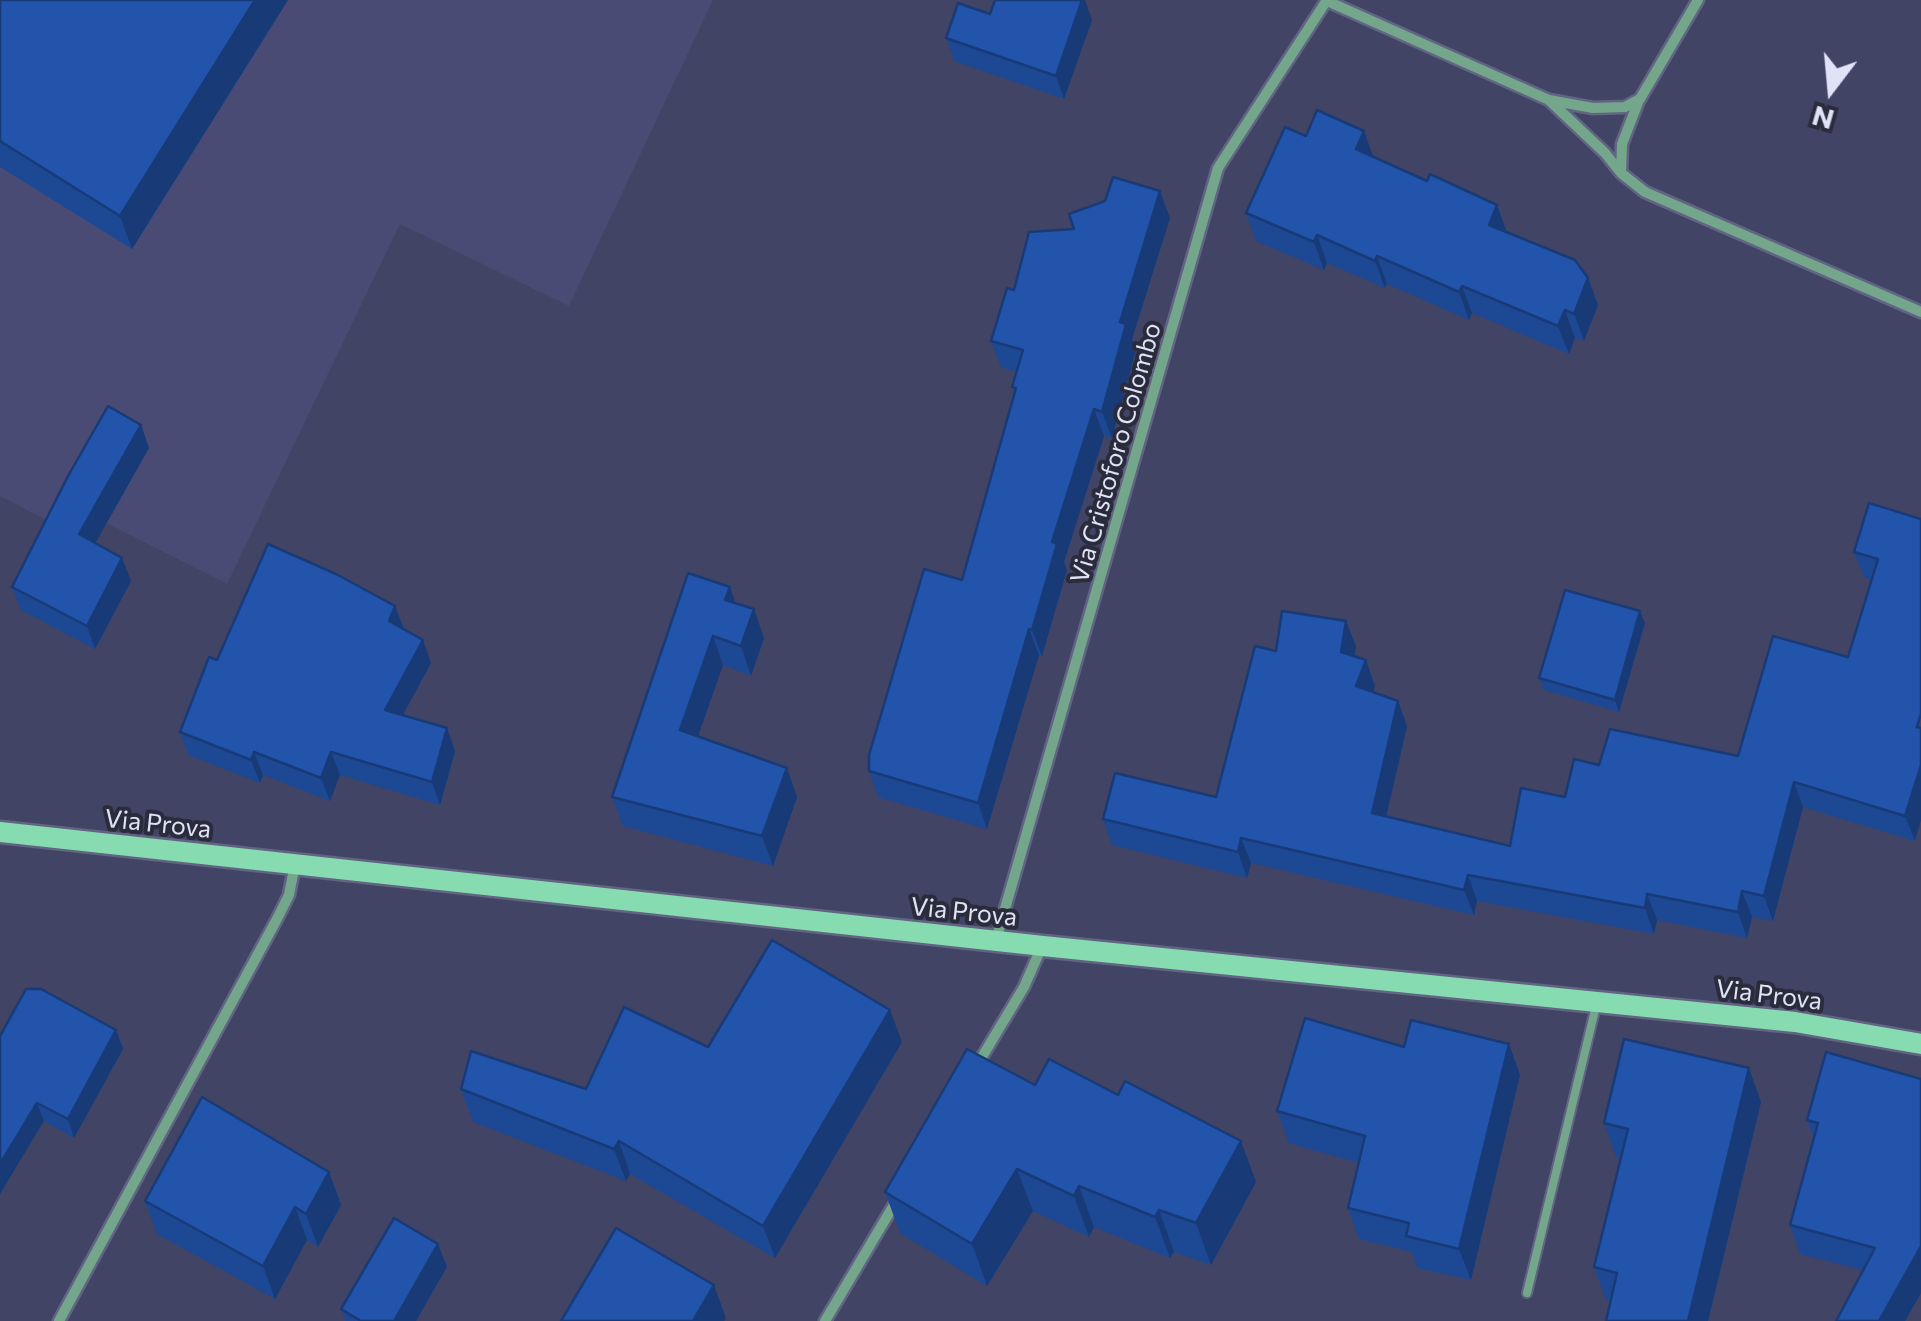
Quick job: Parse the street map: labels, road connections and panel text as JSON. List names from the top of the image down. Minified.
{"streets":{"main road":["Via Prova"],"street":["Via Cristoforo Colombo"]},"crossings":[["Via Cristoforo Colombo","Via Prova"]],"north":"bottom"}
